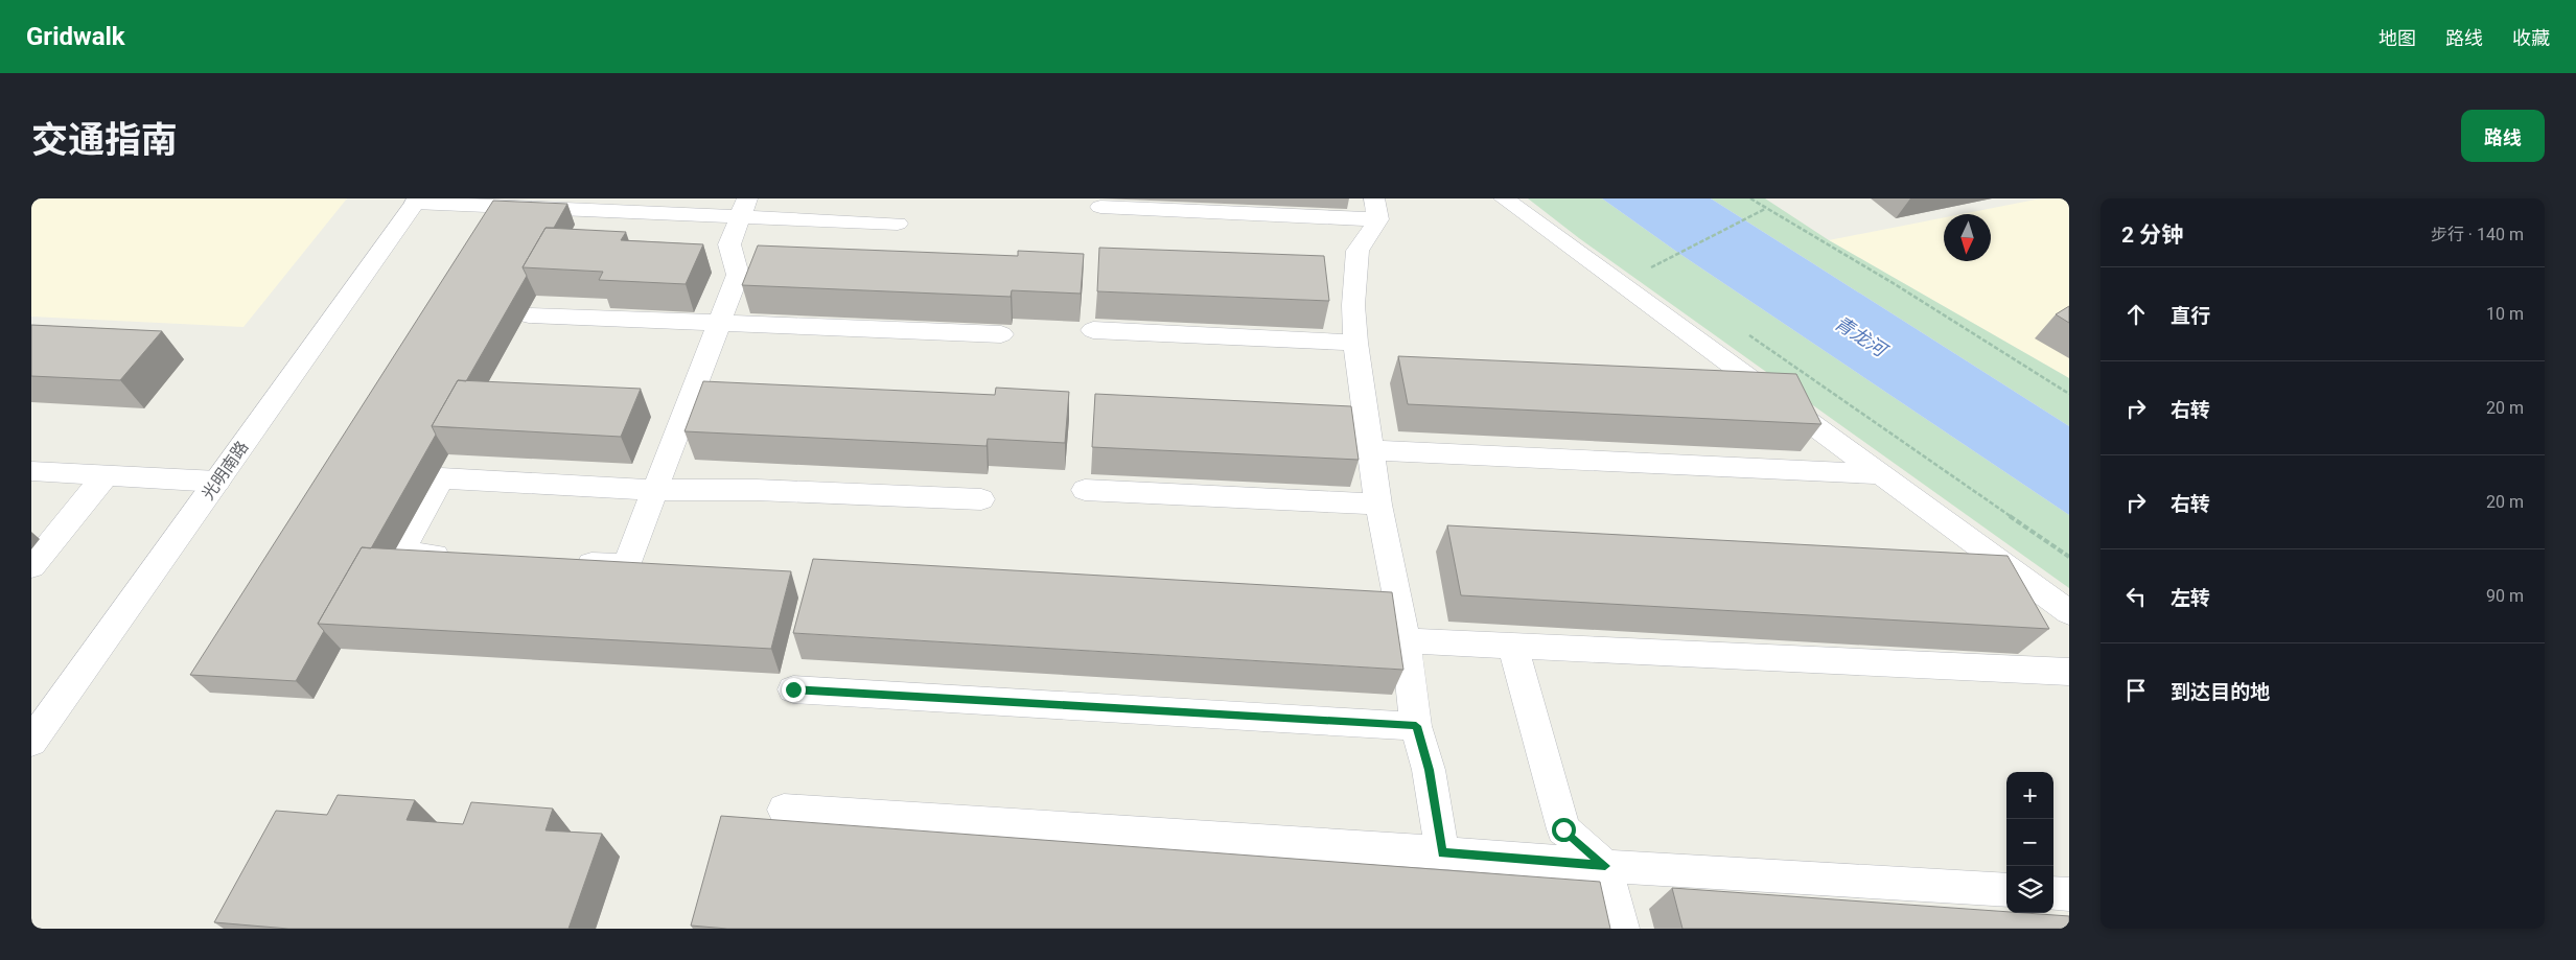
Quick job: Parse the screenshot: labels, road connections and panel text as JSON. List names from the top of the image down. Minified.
{"streets":{"street":["光明南路"]},"water":["青龙河"],"north":"bottom","page":{"header":"Gridwalk","nav":["地图","路线","收藏"],"title":"交通指南","buttons":"路线","heading":["2 分钟","步行 · 140 m"],"list":[["直行","10 m"],["右转","20 m"],["右转","20 m"],["左转","90 m"],"到达目的地"],"map_buttons":["+","−"]}}
